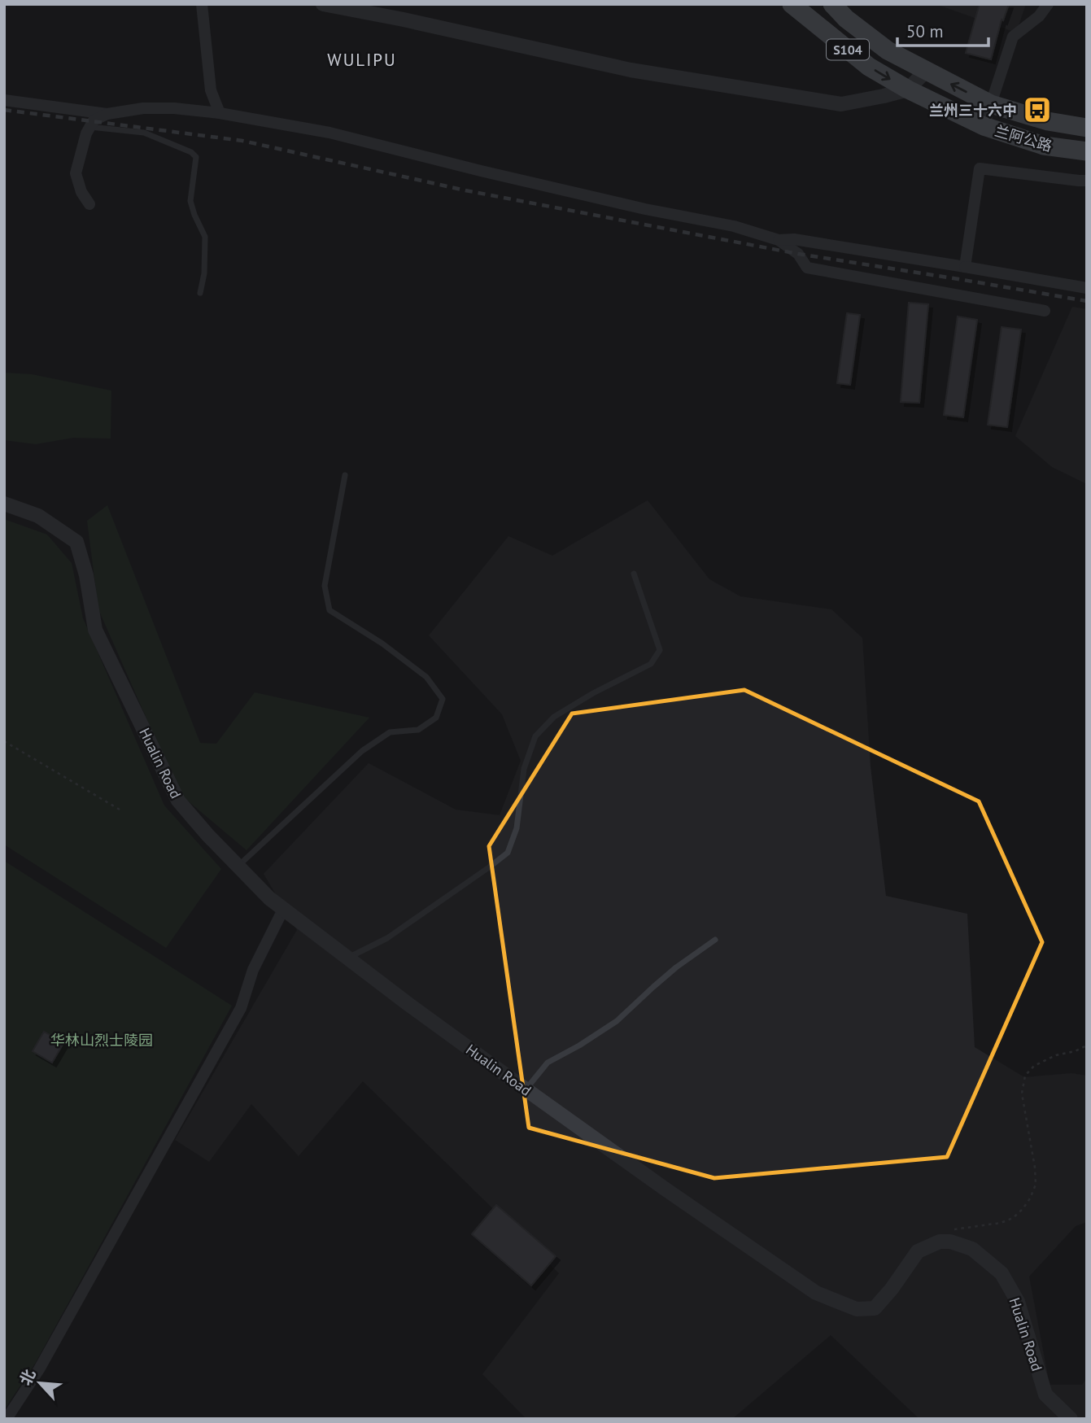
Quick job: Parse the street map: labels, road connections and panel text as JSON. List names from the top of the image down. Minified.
{"streets":{"highway":["S104","兰阿公路"],"street":["Hualin Road"]},"districts":["WULIPU"],"parks":["华林山烈士陵园"],"places":{"bus stop":["兰州三十六中"]},"scale_bar":"50 m","north":"top left"}
